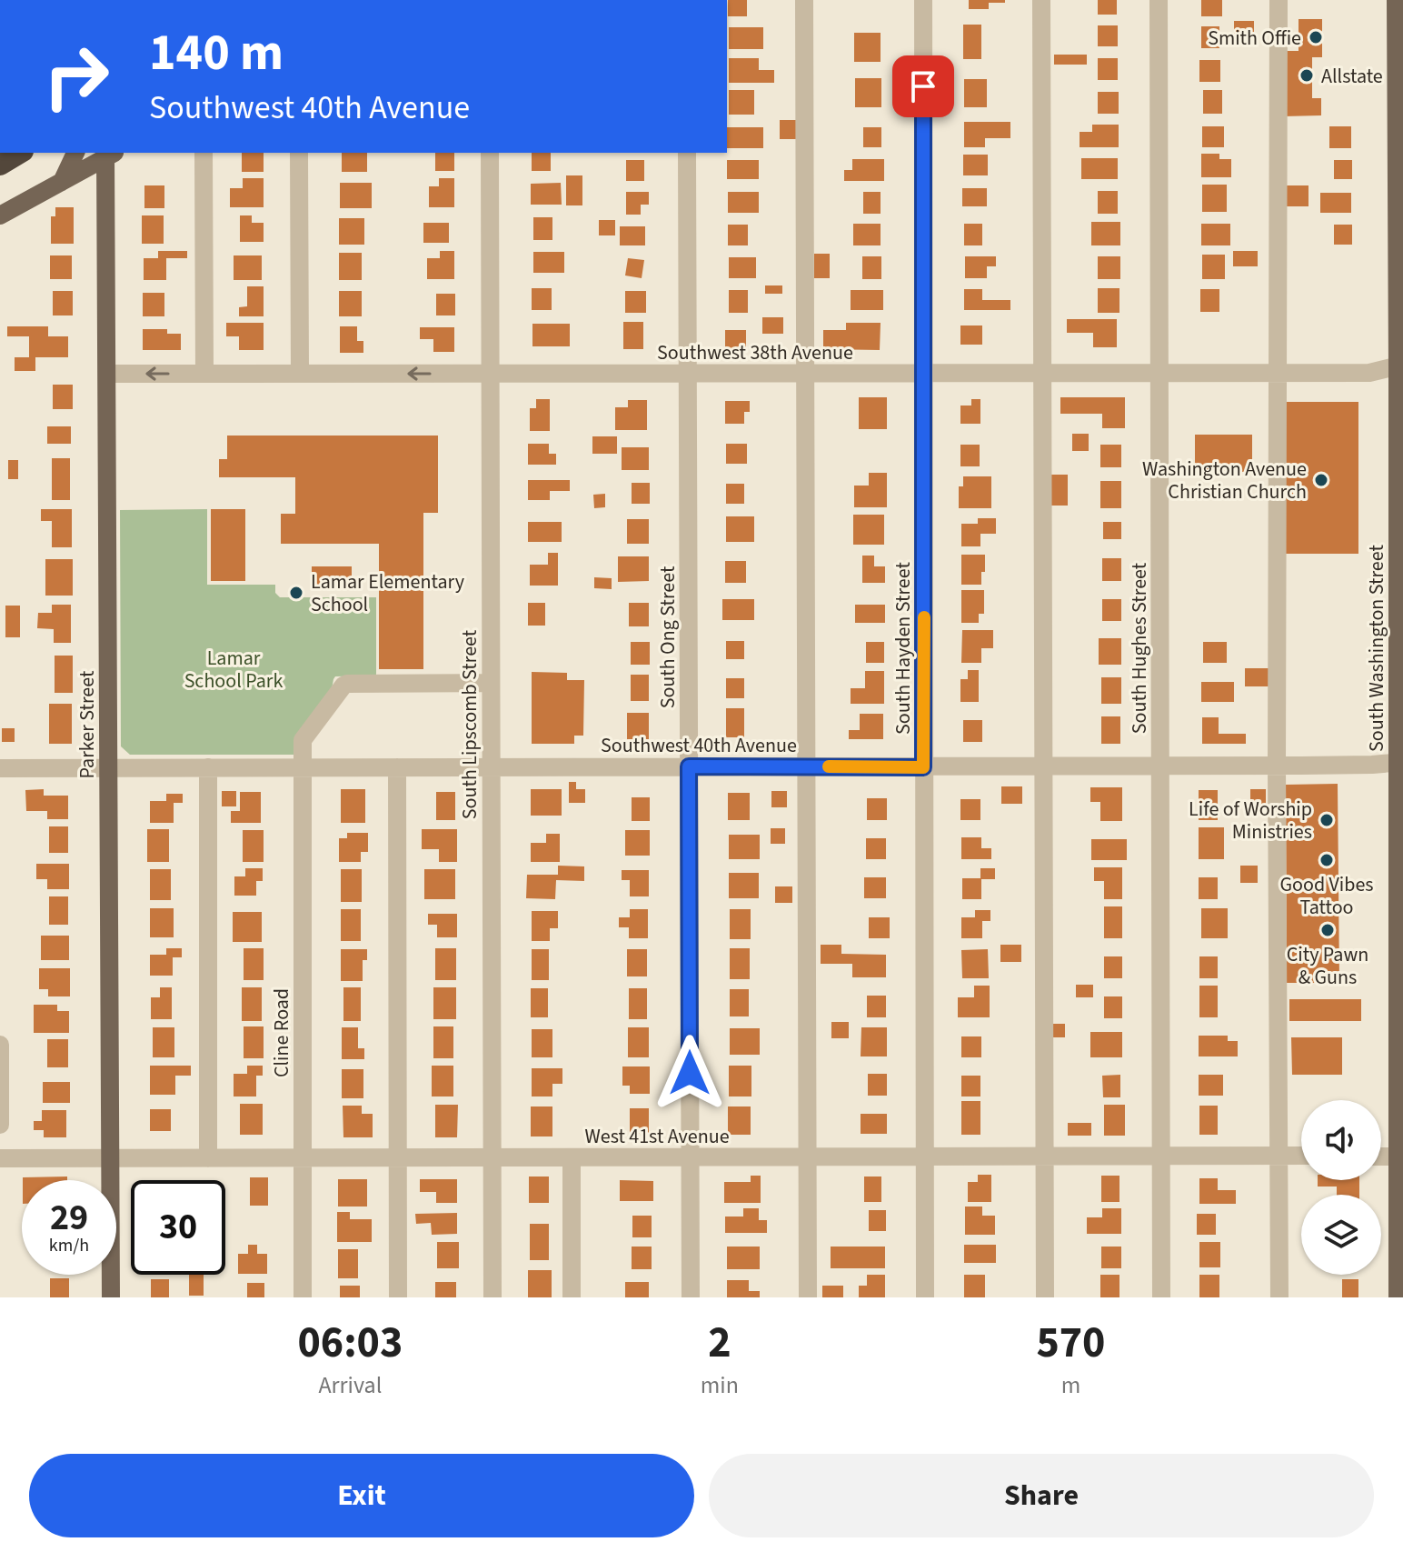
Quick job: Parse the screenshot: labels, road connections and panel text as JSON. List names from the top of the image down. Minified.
{"streets":{"main road":["South Washington Street","Parker Street"],"street":["Southwest 38th Avenue","South Ong Street","South Hayden Street","South Hughes Street","South Lipscomb Street","Southwest 40th Avenue","Cline Road","West 41st Avenue"]},"crossings":[["Southwest 38th Avenue","South Ong Street"],["Southwest 38th Avenue","South Hayden Street"],["Southwest 38th Avenue","South Hughes Street"],["Southwest 38th Avenue","South Washington Street"],["Southwest 38th Avenue","Parker Street"],["Southwest 38th Avenue","South Lipscomb Street"],["South Ong Street","Southwest 40th Avenue"],["South Ong Street","West 41st Avenue"],["South Hayden Street","Southwest 40th Avenue"],["South Hayden Street","West 41st Avenue"],["South Hughes Street","Southwest 40th Avenue"],["South Hughes Street","West 41st Avenue"],["South Washington Street","Southwest 40th Avenue"],["Parker Street","Southwest 40th Avenue"],["Parker Street","West 41st Avenue"],["South Lipscomb Street","Southwest 40th Avenue"],["South Lipscomb Street","Cline Road"],["South Lipscomb Street","West 41st Avenue"],["Southwest 40th Avenue","Cline Road"],["Cline Road","West 41st Avenue"]],"parks":["Lamar School Park"],"places":["Smith Offie","Allstate","Washington Avenue Christian Church","Lamar Elementary School","Life of Worship Ministries","Good Vibes Tattoo","City Pawn & Guns"],"page":{"turn":["140 m","Southwest 40th Avenue"],"speed":"29 km/h","limit":"30","eta":["06:03","Arrival","2","min","570","m"],"buttons":["Exit","Share"]}}
